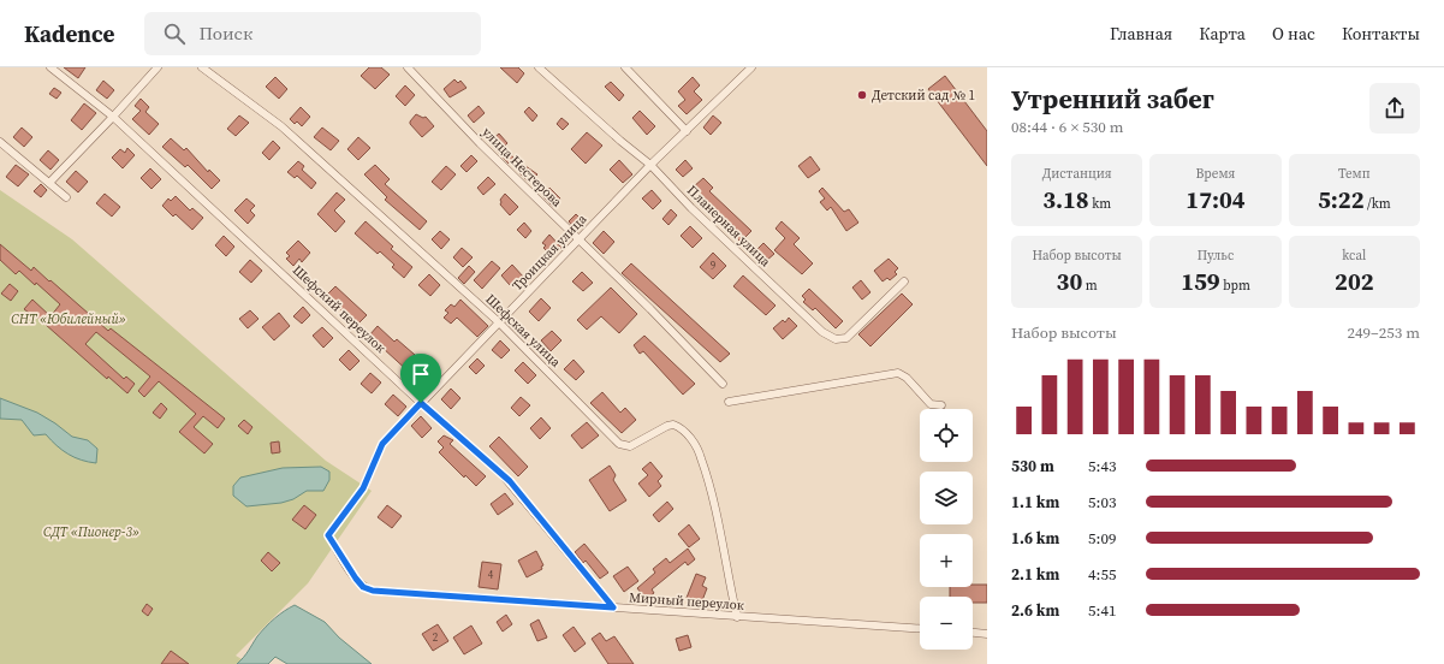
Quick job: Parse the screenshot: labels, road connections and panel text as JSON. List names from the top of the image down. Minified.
{"streets":{"street":["улица Нестерова","Планерная улица","Троицкая улица","Шефский переулок","Шефская улица","Мирный переулок"]},"crossings":[["улица Нестерова","Троицкая улица"],["Планерная улица","Троицкая улица"],["Троицкая улица","Шефский переулок"],["Троицкая улица","Шефская улица"],["Троицкая улица","Мирный переулок"],["Шефский переулок","Мирный переулок"],["Шефская улица","Мирный переулок"]],"parks":["СНТ «Юбилейный»","СДТ «Пионер-3»"],"places":["Детский сад № 1"],"house_numbers":["9","4","2"],"page":{"header":"Kadence","search":"Поиск","nav":["Главная","Карта","О нас","Контакты"],"heading":["Утренний забег","08:44 · 6 × 530 m"],"stats":[["Дистанция","3.18 km"],["Время","17:04"],["Темп","5:22 /km"],["Набор высоты","30 m"],["Пульс","159 bpm"],["kcal","202"]],"chart":["Набор высоты","249–253 m"],"map_buttons":["+","−"],"list":[{"name":"530 m","note":"5:43"},{"name":"1.1 km","note":"5:03"},{"name":"1.6 km","note":"5:09"},{"name":"2.1 km","note":"4:55"},{"name":"2.6 km","note":"5:41"}]}}
